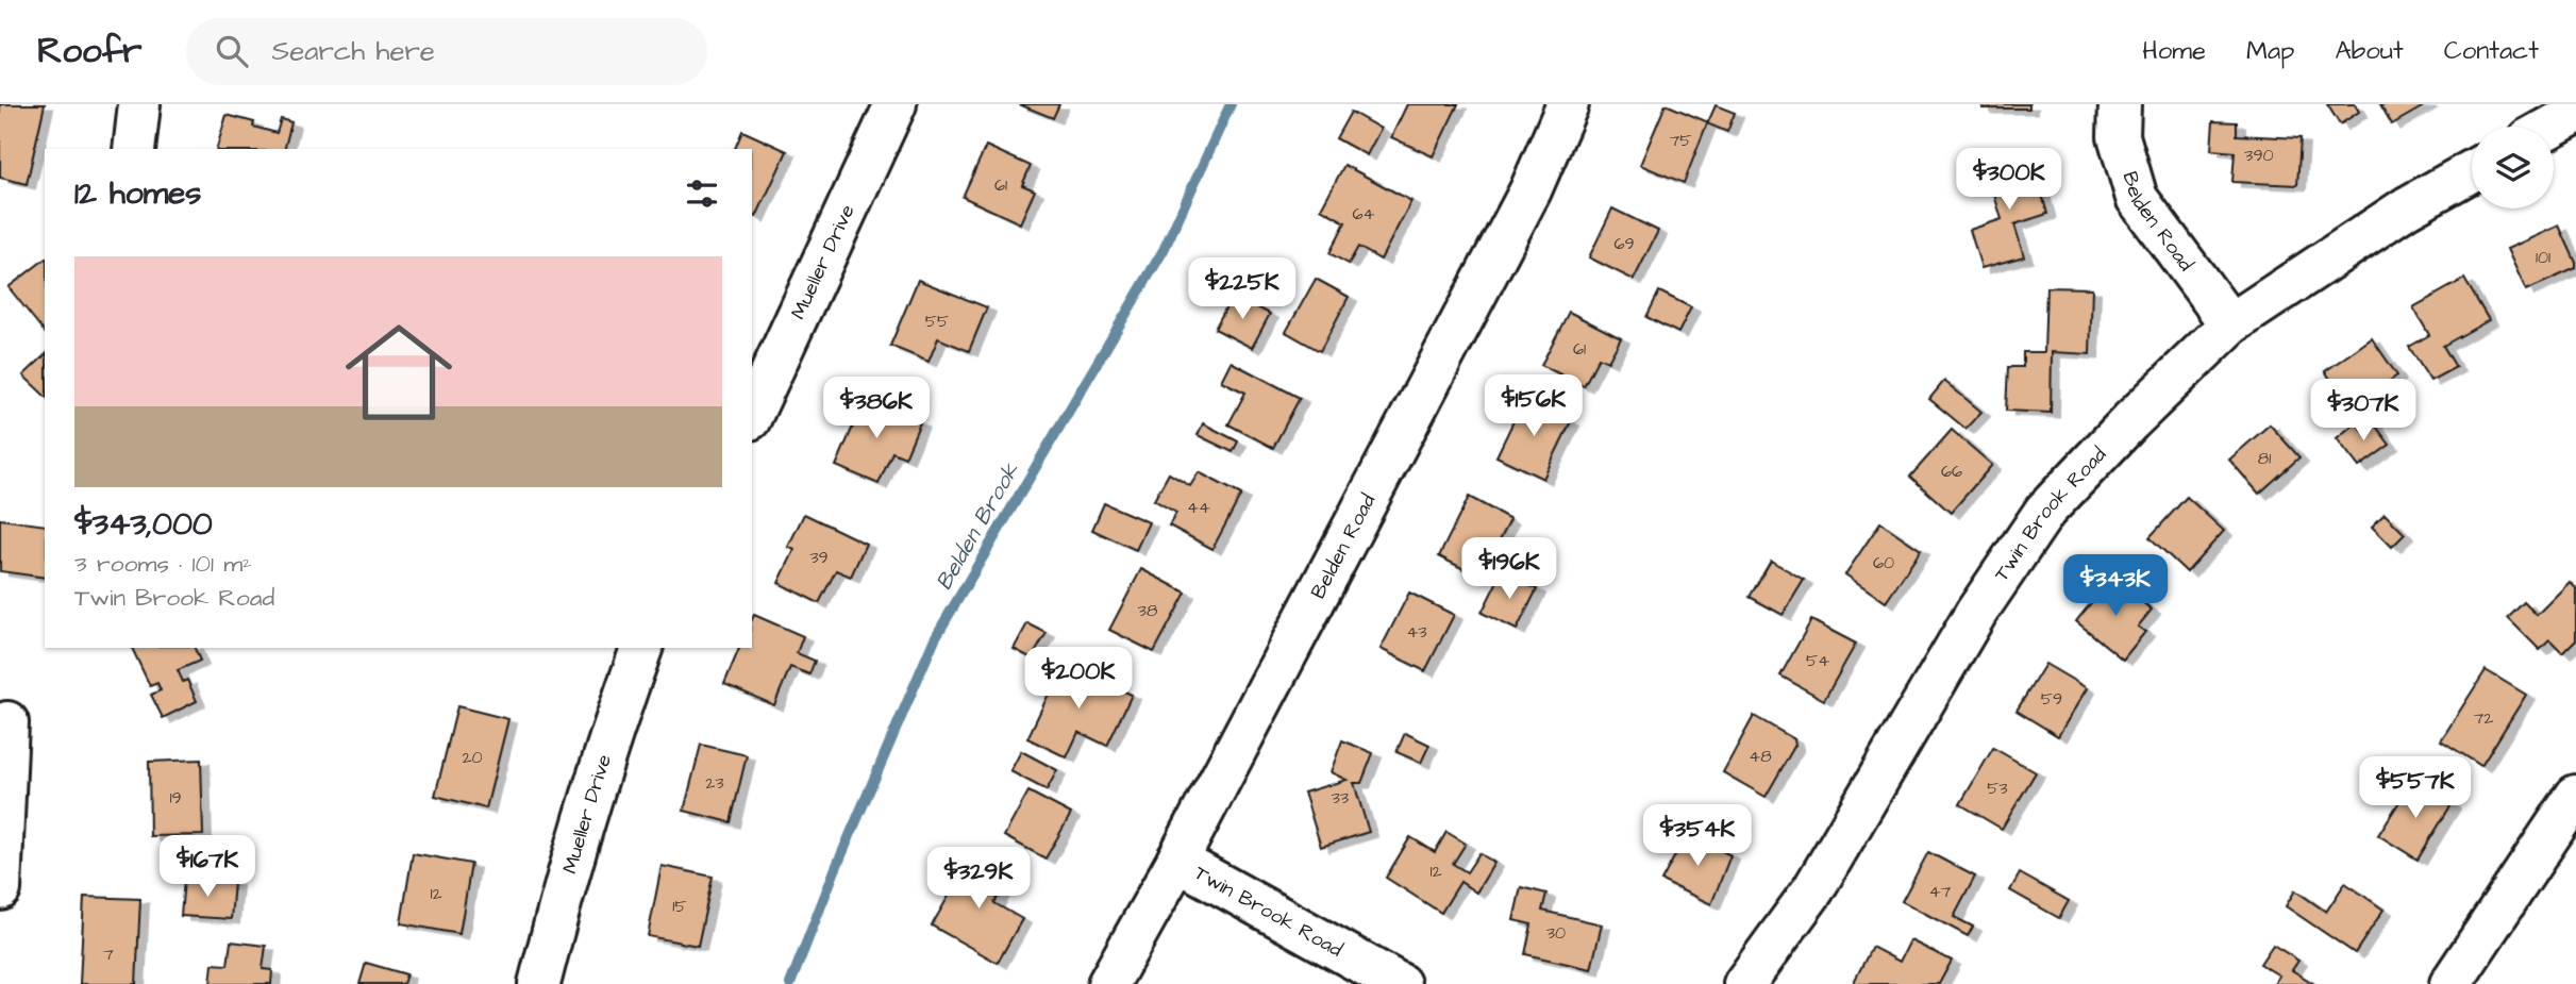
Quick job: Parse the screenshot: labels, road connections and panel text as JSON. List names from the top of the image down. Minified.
{"streets":{"street":["Belden Road","Mueller Drive","Twin Brook Road"]},"crossings":[["Belden Road","Twin Brook Road"]],"water":["Belden Brook"],"house_numbers":["75","390","61","64","69","101","55","61","81","66","44","39","60","38","43","54","59","72","48","20","23","53","19","33","12","47","12","15","30","7"],"page":{"header":"Roofr","search":"Search here","nav":["Home","Map","About","Contact"],"price":["$300K","$225K","$156K","$386K","$307K","$196K","$343K","$200K","$557K","$354K","$167K","$329K"],"heading":"12 homes","list":[{"name":"$343,000","note":"3 rooms · 101 m² · Twin Brook Road"}]}}
